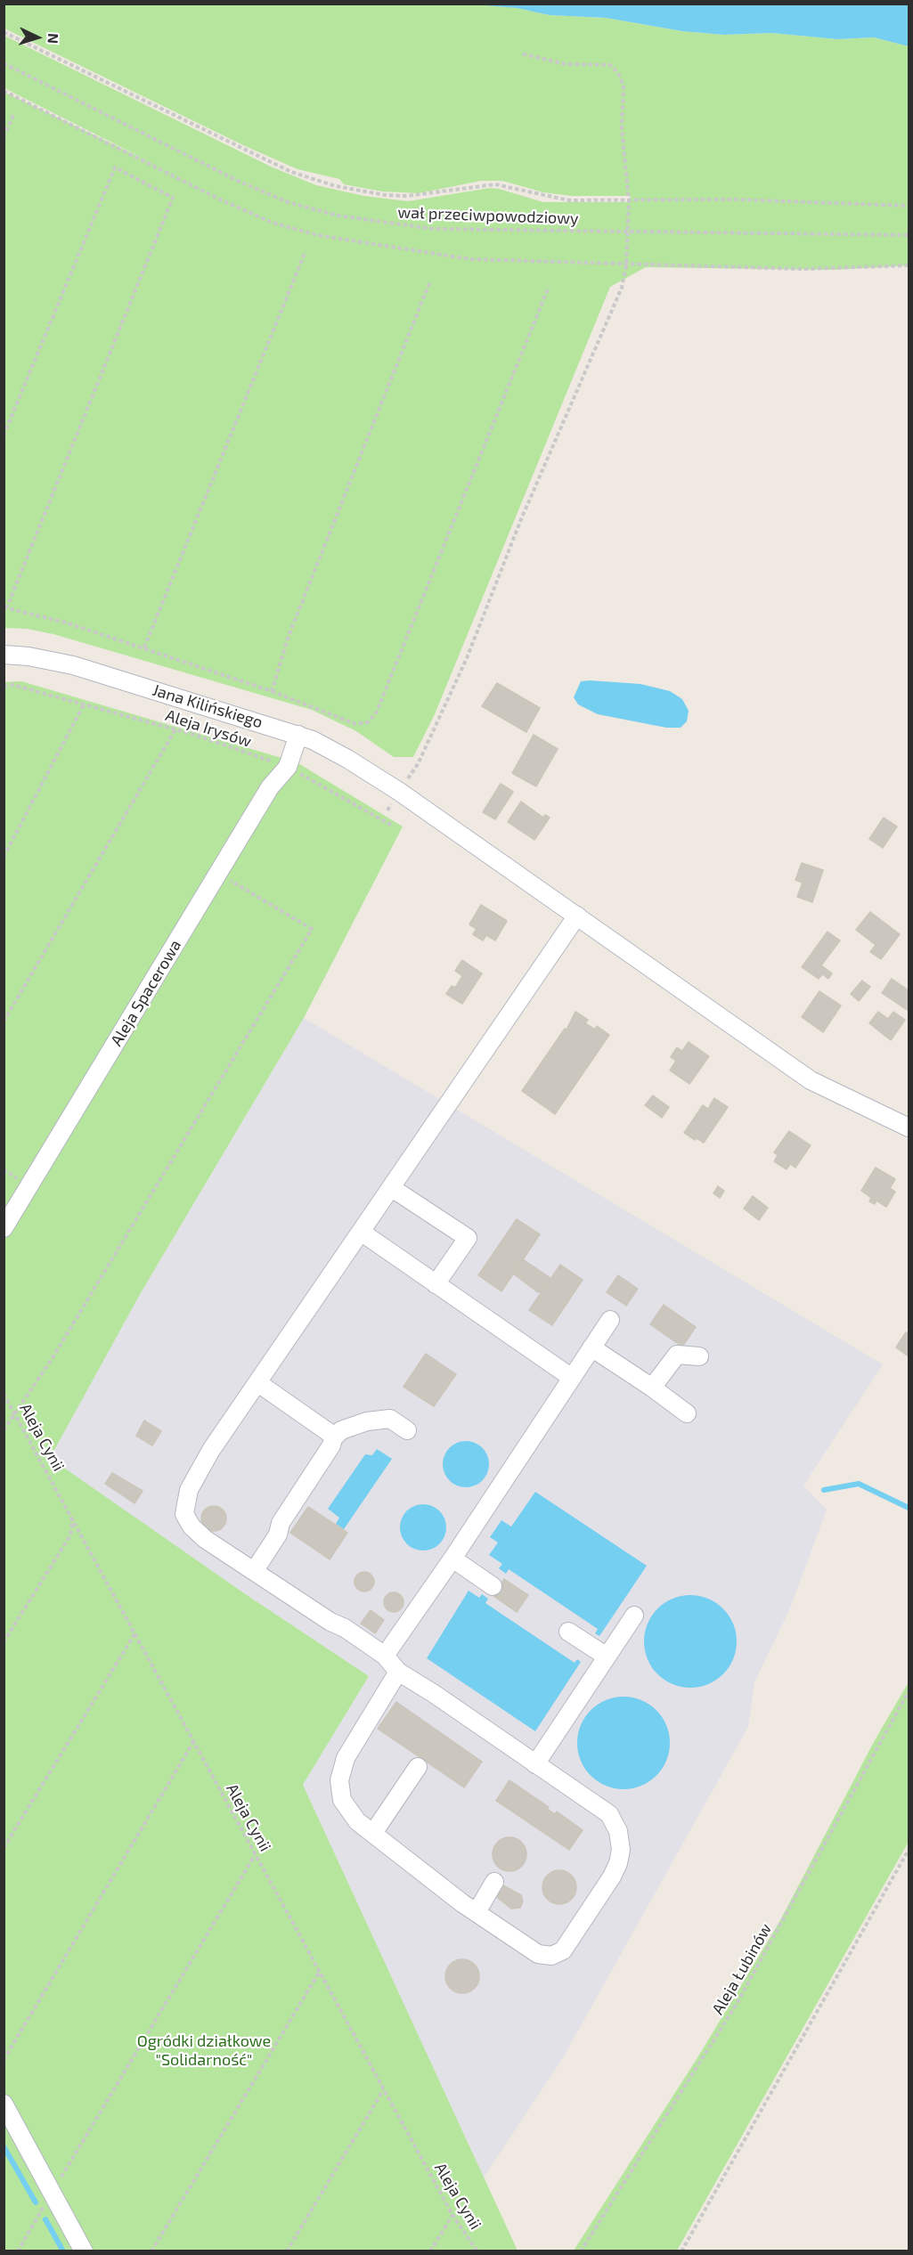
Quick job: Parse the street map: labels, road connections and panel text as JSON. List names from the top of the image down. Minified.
{"streets":{"street":["Jana Kilińskiego","Aleja Spacerowa"],"path":["wał przeciwpowodziowy","Aleja Irysów","Aleja Cynii","Aleja Łubinów"]},"crossings":[["Aleja Irysów","Aleja Spacerowa"]],"parks":["Ogródki działkowe \"Solidarność\""],"north":"right"}
